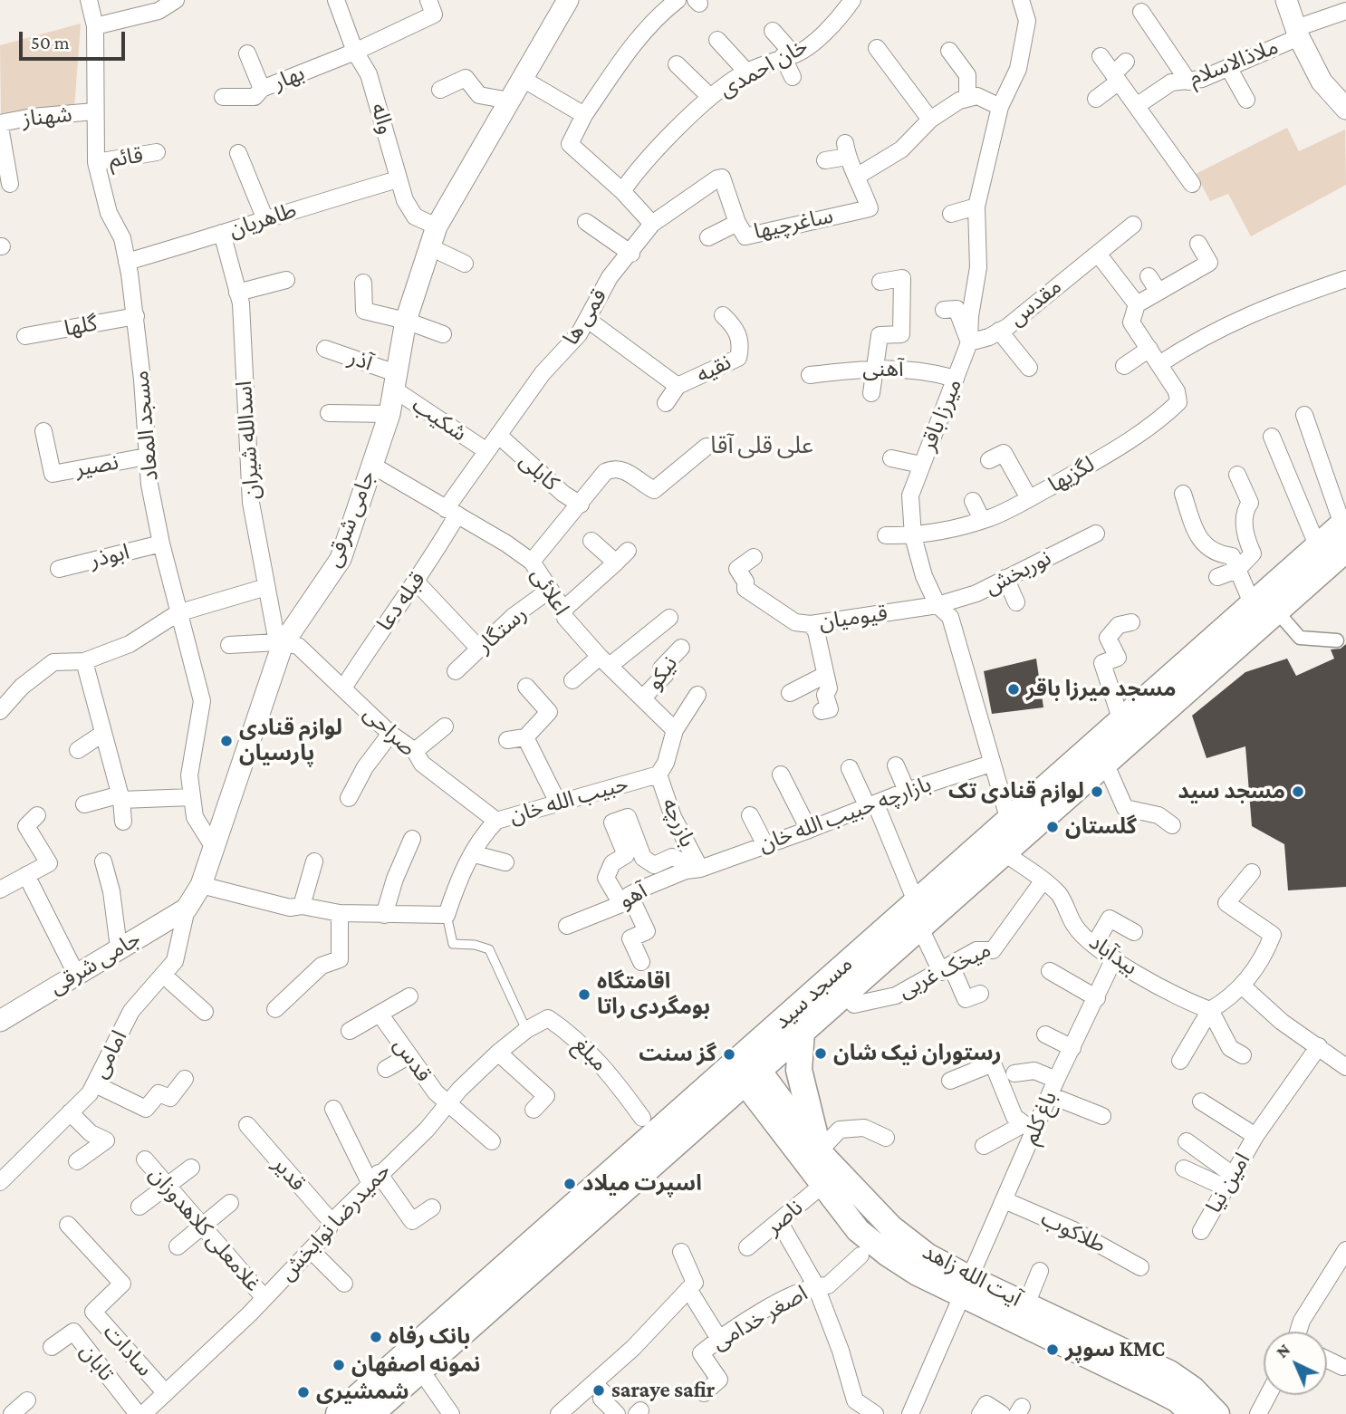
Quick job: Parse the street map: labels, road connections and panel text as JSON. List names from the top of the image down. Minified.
{"streets":{"main road":["مسجد سید","آیت الله زاهد"],"street":["ملاذالاسلام","خان احمدی","بهار","شهناز","واله","قائم","طاهریان","ساغرچیها","مقدس","قمی ها","گلها","آذر","نقیه","آهنی","میرزا باقر","شکیب","مسجد المعاد","اسدالله شیران","نصیر","کابلی","لگزیها","جامی شرقی","ابوذر","نوربخش","اعلائی","قبله دعا","قیومیان","رستگار","نیکو","صراحی","حبیب الله خان","بازارچه حبیب الله خان","بازرچه","آهو","بیدآباد","میخک غربی","امامی","مبلغ","قدس","باغ کلم","قدیر","امین نیا","ناصر","حمیدرضا نوابخش","غلامعلی کلاهدوزان","طلاکوب","اصغر خدامی","سادات","تابان"]},"crossings":[["بهار","واله"],["شهناز","مسجد المعاد"],["واله","طاهریان"],["واله","جامی شرقی"],["قائم","مسجد المعاد"],["طاهریان","مسجد المعاد"],["طاهریان","اسدالله شیران"],["ساغرچیها","قمی ها"],["مقدس","میرزا باقر"],["قمی ها","نقیه"],["قمی ها","شکیب"],["قمی ها","کابلی"],["قمی ها","اعلائی"],["قمی ها","قبله دعا"],["گلها","مسجد المعاد"],["آذر","شکیب"],["آذر","جامی شرقی"],["آهنی","میرزا باقر"],["میرزا باقر","لگزیها"],["میرزا باقر","نوربخش"],["میرزا باقر","قیومیان"],["میرزا باقر","بازارچه حبیب الله خان"],["میرزا باقر","مسجد سید"],["شکیب","جامی شرقی"],["مسجد المعاد","نصیر"],["مسجد المعاد","جامی شرقی"],["مسجد المعاد","ابوذر"],["اسدالله شیران","جامی شرقی"],["اسدالله شیران","صراحی"],["جامی شرقی","اعلائی"],["جامی شرقی","صراحی"],["جامی شرقی","امامی"],["نوربخش","قیومیان"],["اعلائی","قبله دعا"],["اعلائی","رستگار"],["اعلائی","نیکو"],["قبله دعا","صراحی"],["صراحی","حبیب الله خان"],["حبیب الله خان","بازرچه"],["بازارچه حبیب الله خان","بازرچه"],["بازارچه حبیب الله خان","آهو"],["بازرچه","آهو"],["بیدآباد","میخک غربی"],["بیدآباد","مسجد سید"],["بیدآباد","باغ کلم"],["مسجد سید","آیت الله زاهد"],["مبلغ","حمیدرضا نوابخش"],["قدس","حمیدرضا نوابخش"],["باغ کلم","طلاکوب"],["باغ کلم","آیت الله زاهد"],["قدیر","حمیدرضا نوابخش"],["ناصر","آیت الله زاهد"],["حمیدرضا نوابخش","غلامعلی کلاهدوزان"],["حمیدرضا نوابخش","سادات"]],"districts":["علی قلی آقا"],"places":["مسجد میرزا باقر","لوازم قنادی پارسیان","لوازم قنادی تک","مسجد سید","گلستان","اقامتگاه بومگردی راتا","رستوران نیک شان","گز سنت","اسپرت میلاد","بانک رفاه","سوپر KMC","نمونه اصفهان","saraye safir","شمشیری"],"scale_bar":"50 m","north":"top left"}
